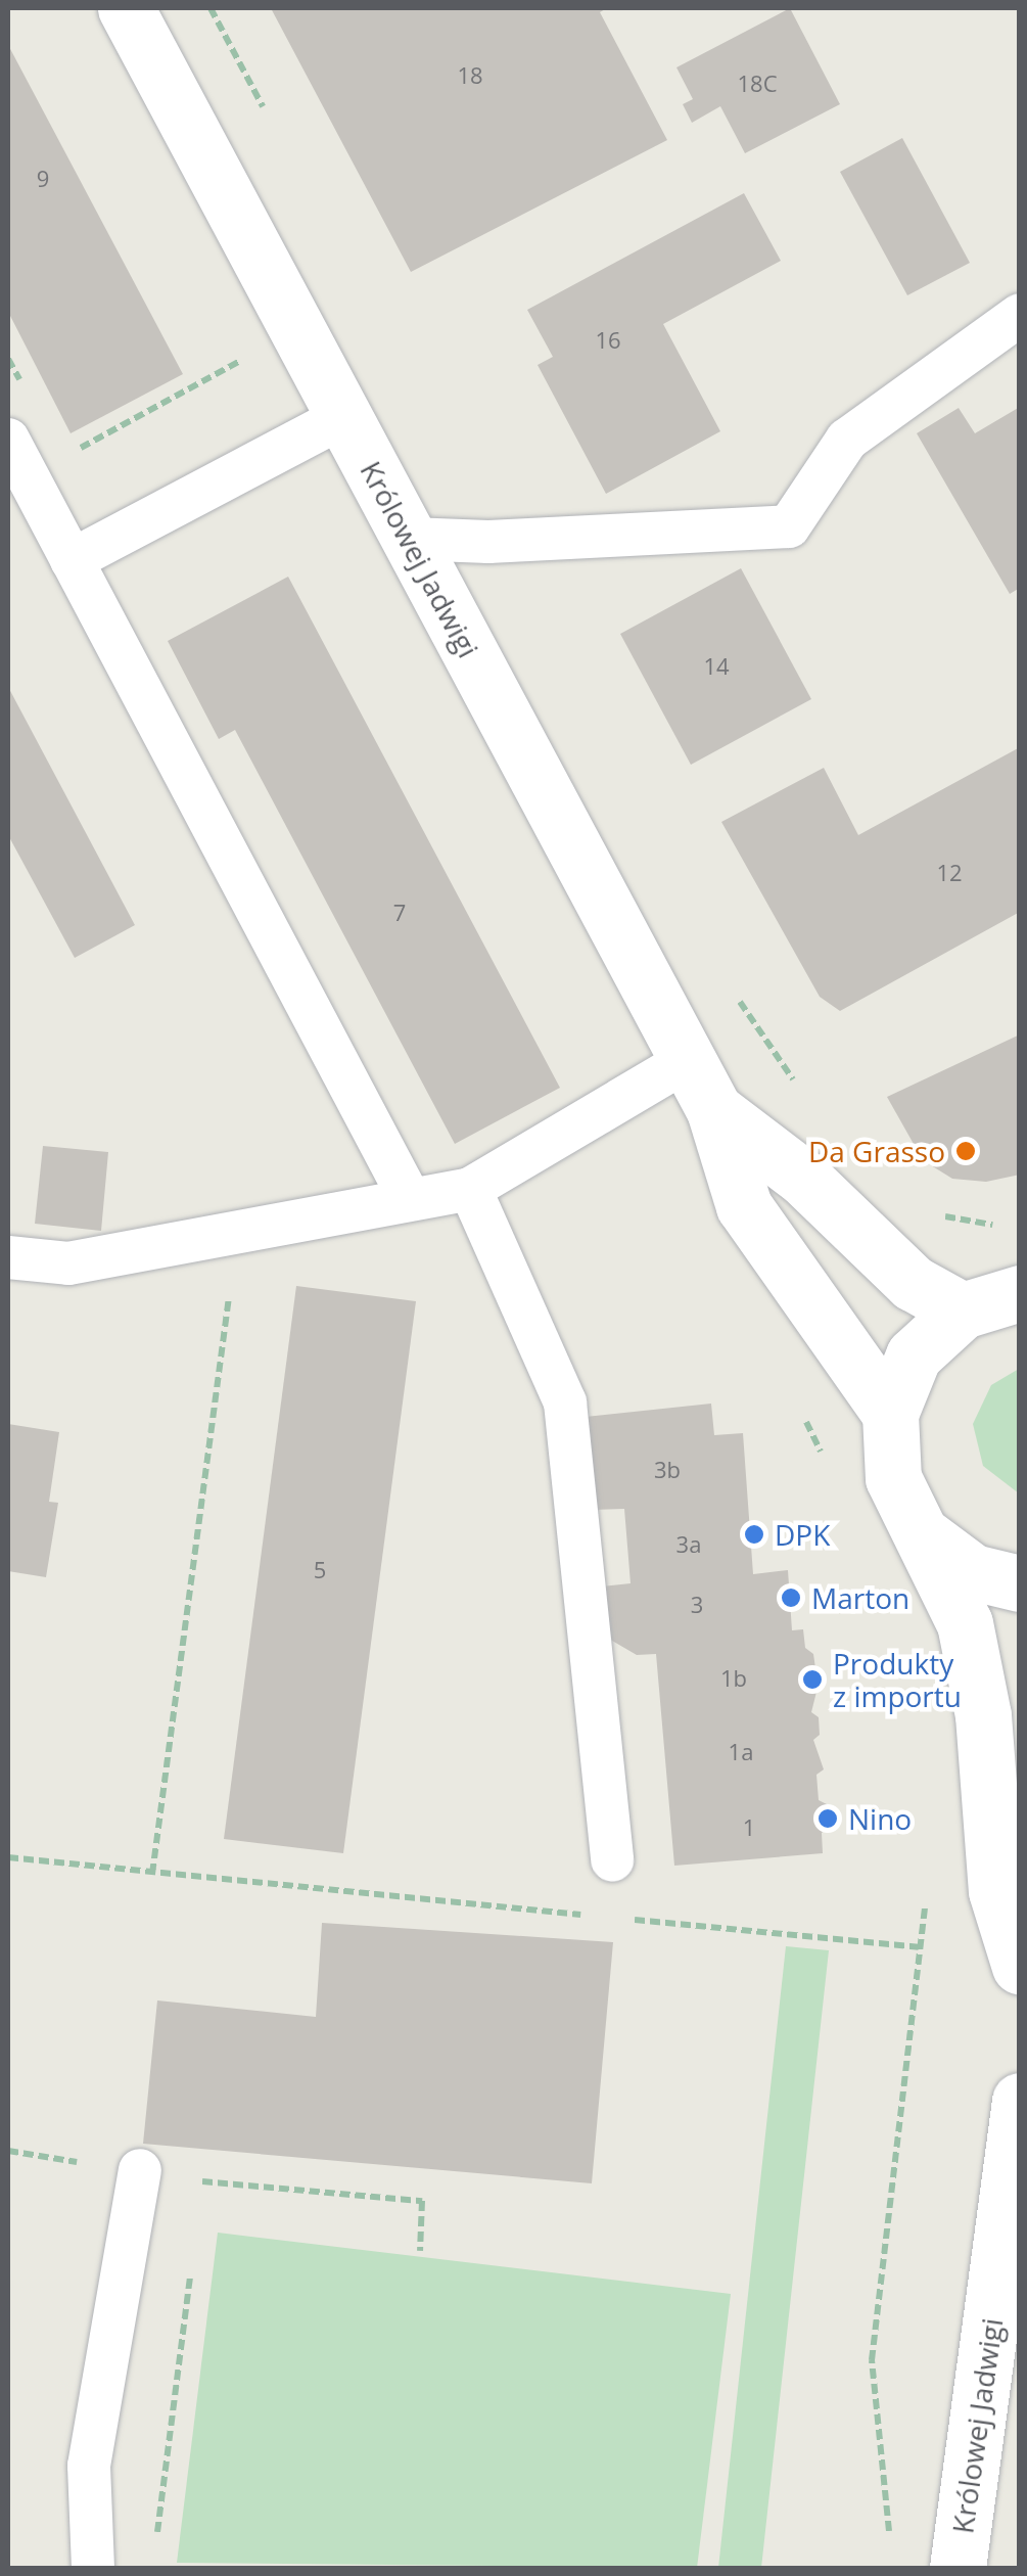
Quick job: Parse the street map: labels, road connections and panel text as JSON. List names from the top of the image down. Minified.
{"streets":{"street":["Królowej Jadwigi"]},"places":["Da Grasso","DPK","Marton","Produkty z importu","Nino"],"house_numbers":["18","18C","9","16","14","12","7","3b","3a","5","3","1b","1a","1"]}
